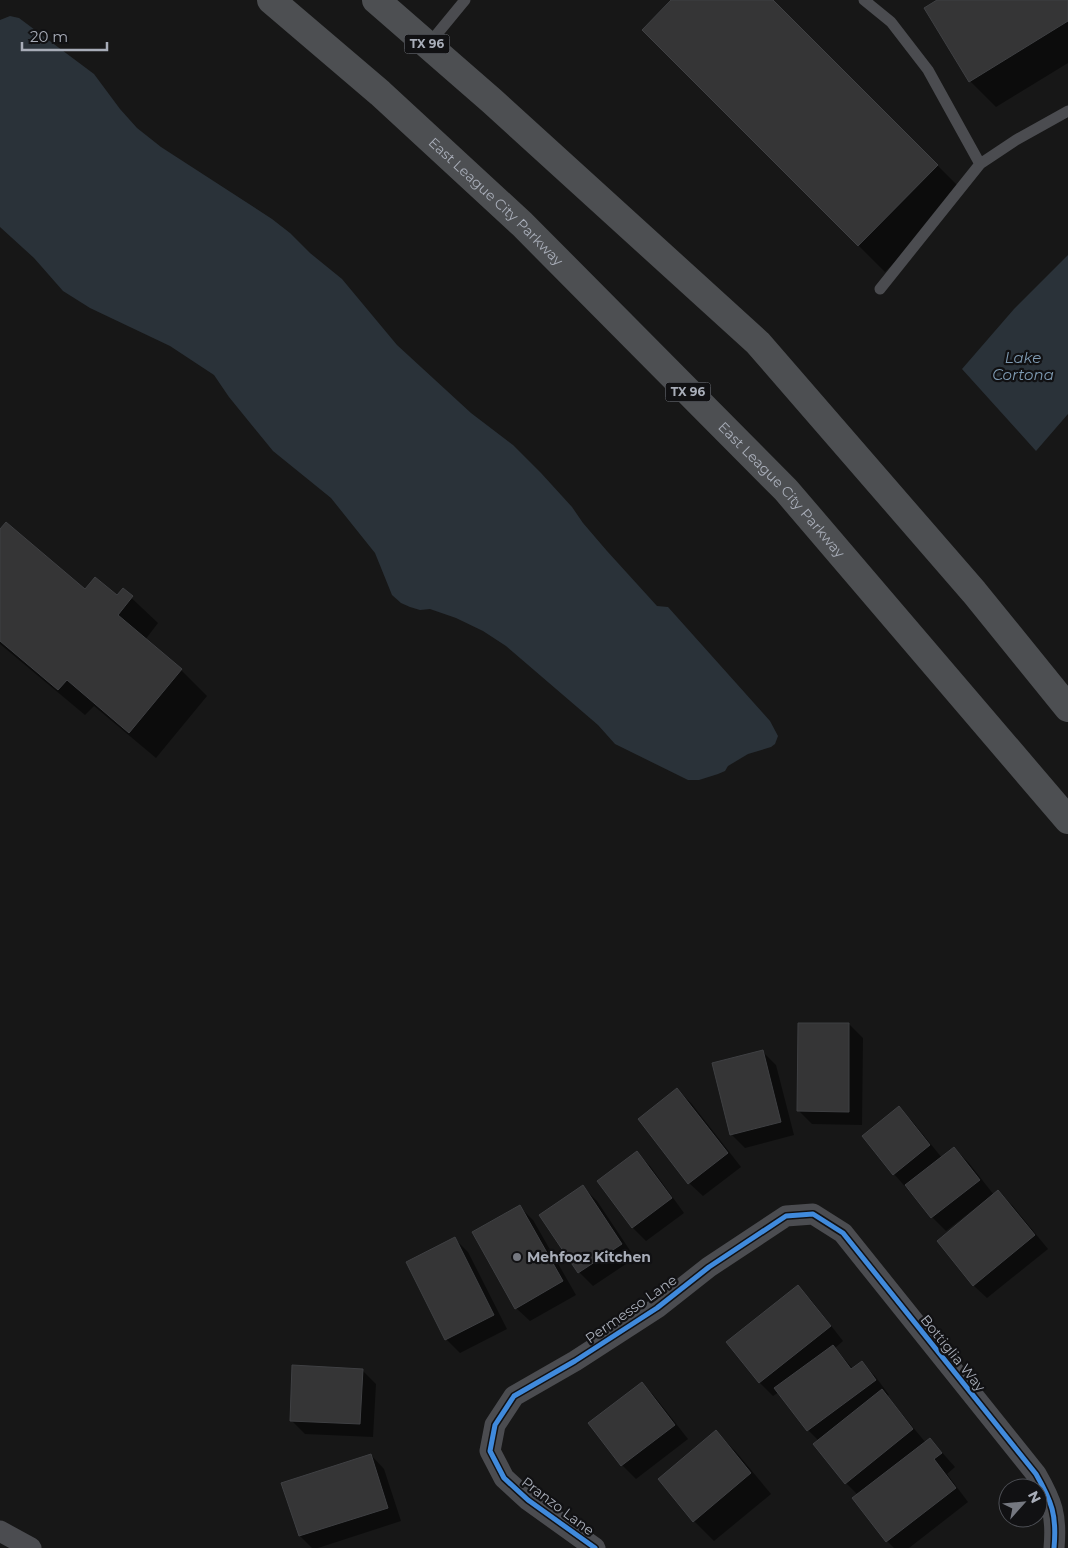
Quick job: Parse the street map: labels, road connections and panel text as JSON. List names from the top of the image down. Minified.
{"streets":{"main road":["TX 96","East League City Parkway"],"street":["Permesso Lane","Bottiglia Way","Pranzo Lane"]},"crossings":[["Permesso Lane","Bottiglia Way"],["Permesso Lane","Pranzo Lane"]],"water":["Lake Cortona"],"places":["Mehfooz Kitchen"],"scale_bar":"20 m","north":"top right"}
